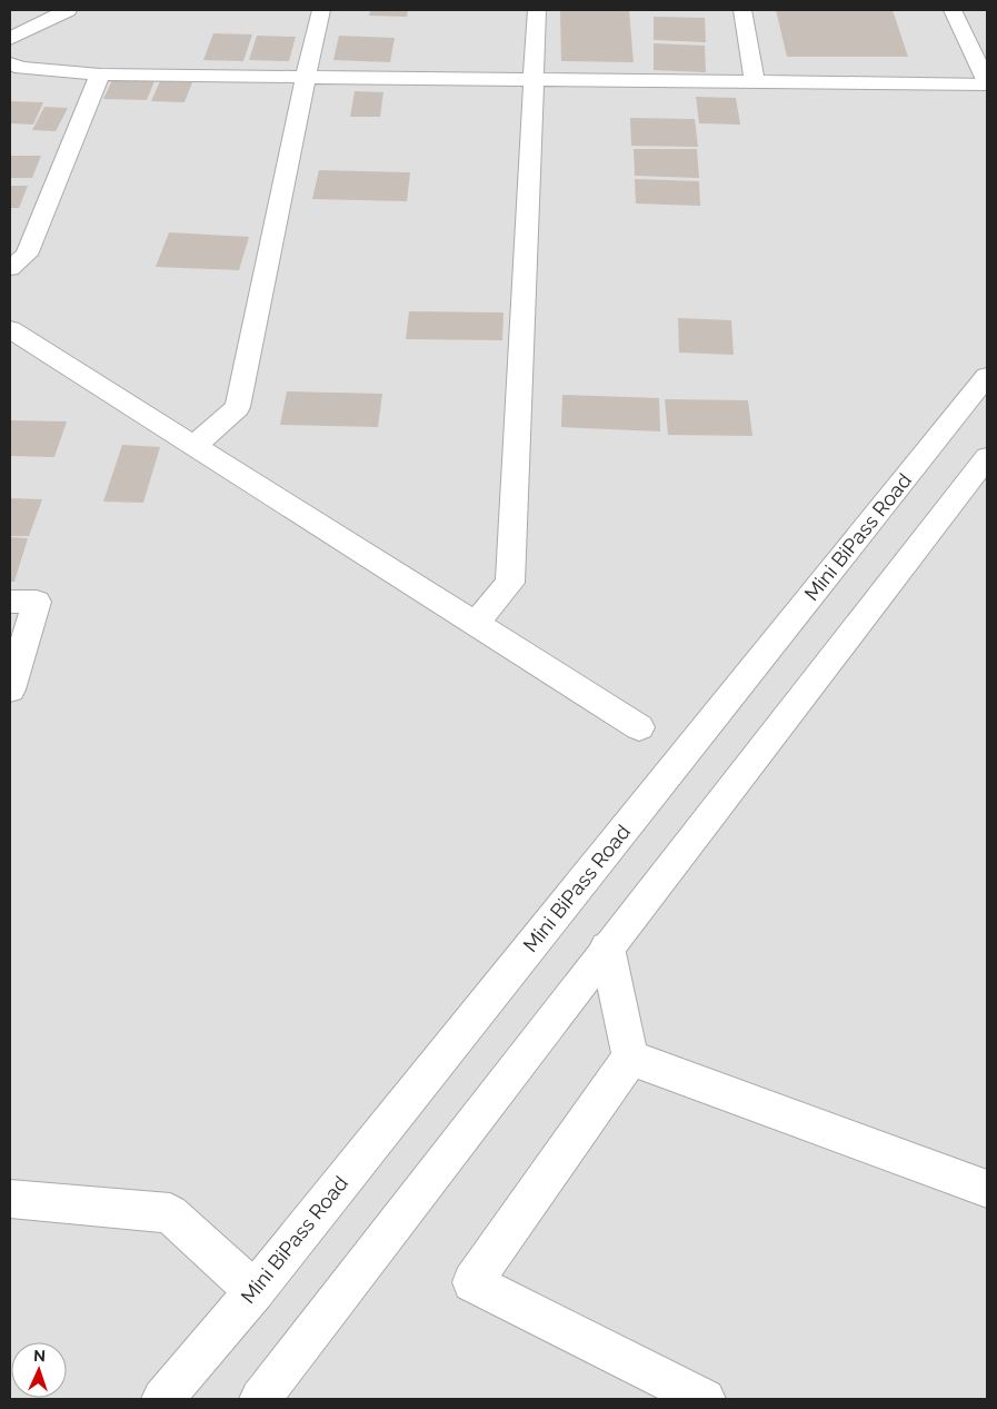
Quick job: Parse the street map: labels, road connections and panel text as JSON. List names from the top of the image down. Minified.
{"streets":{"street":["Mini BiPass Road"]},"north":"top"}
